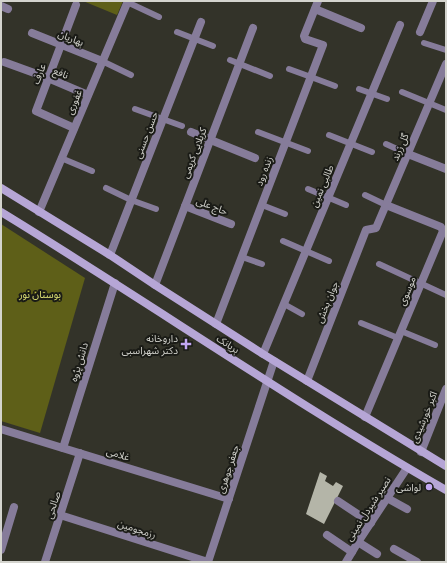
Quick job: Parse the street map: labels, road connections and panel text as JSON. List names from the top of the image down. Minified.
{"streets":{"main road":["بریانک"],"street":["بهاریان","نافع","عارف","غفوری","حسن حسنی","گل زرند","کربلایی کریمی","زنده رود","طالبی نمین","حاج علی","موسوی","جوان بخش","دانش پژوه","اکبر خورشیدی","غلامی","جعفر جوهری","صالحی","نصیر شیردل نمینی","رزمجومین"]},"crossings":[["بهاریان","عارف"],["بهاریان","غفوری"],["نافع","عارف"],["نافع","غفوری"],["عارف","غفوری"],["غفوری","بریانک"],["حسن حسنی","بریانک"],["گل زرند","موسوی"],["گل زرند","جوان بخش"],["کربلایی کریمی","حاج علی"],["کربلایی کریمی","بریانک"],["زنده رود","بریانک"],["طالبی نمین","بریانک"],["موسوی","بریانک"],["جوان بخش","بریانک"],["بریانک","دانش پژوه"],["بریانک","اکبر خورشیدی"],["بریانک","جعفر جوهری"],["بریانک","نصیر شیردل نمینی"],["دانش پژوه","غلامی"],["غلامی","جعفر جوهری"],["غلامی","صالحی"],["جعفر جوهری","رزمجومین"],["صالحی","رزمجومین"]],"parks":["بوستان نور"],"places":{"health":["داروخانه دکتر شهراسبی"],"other":["لواشی"]}}
